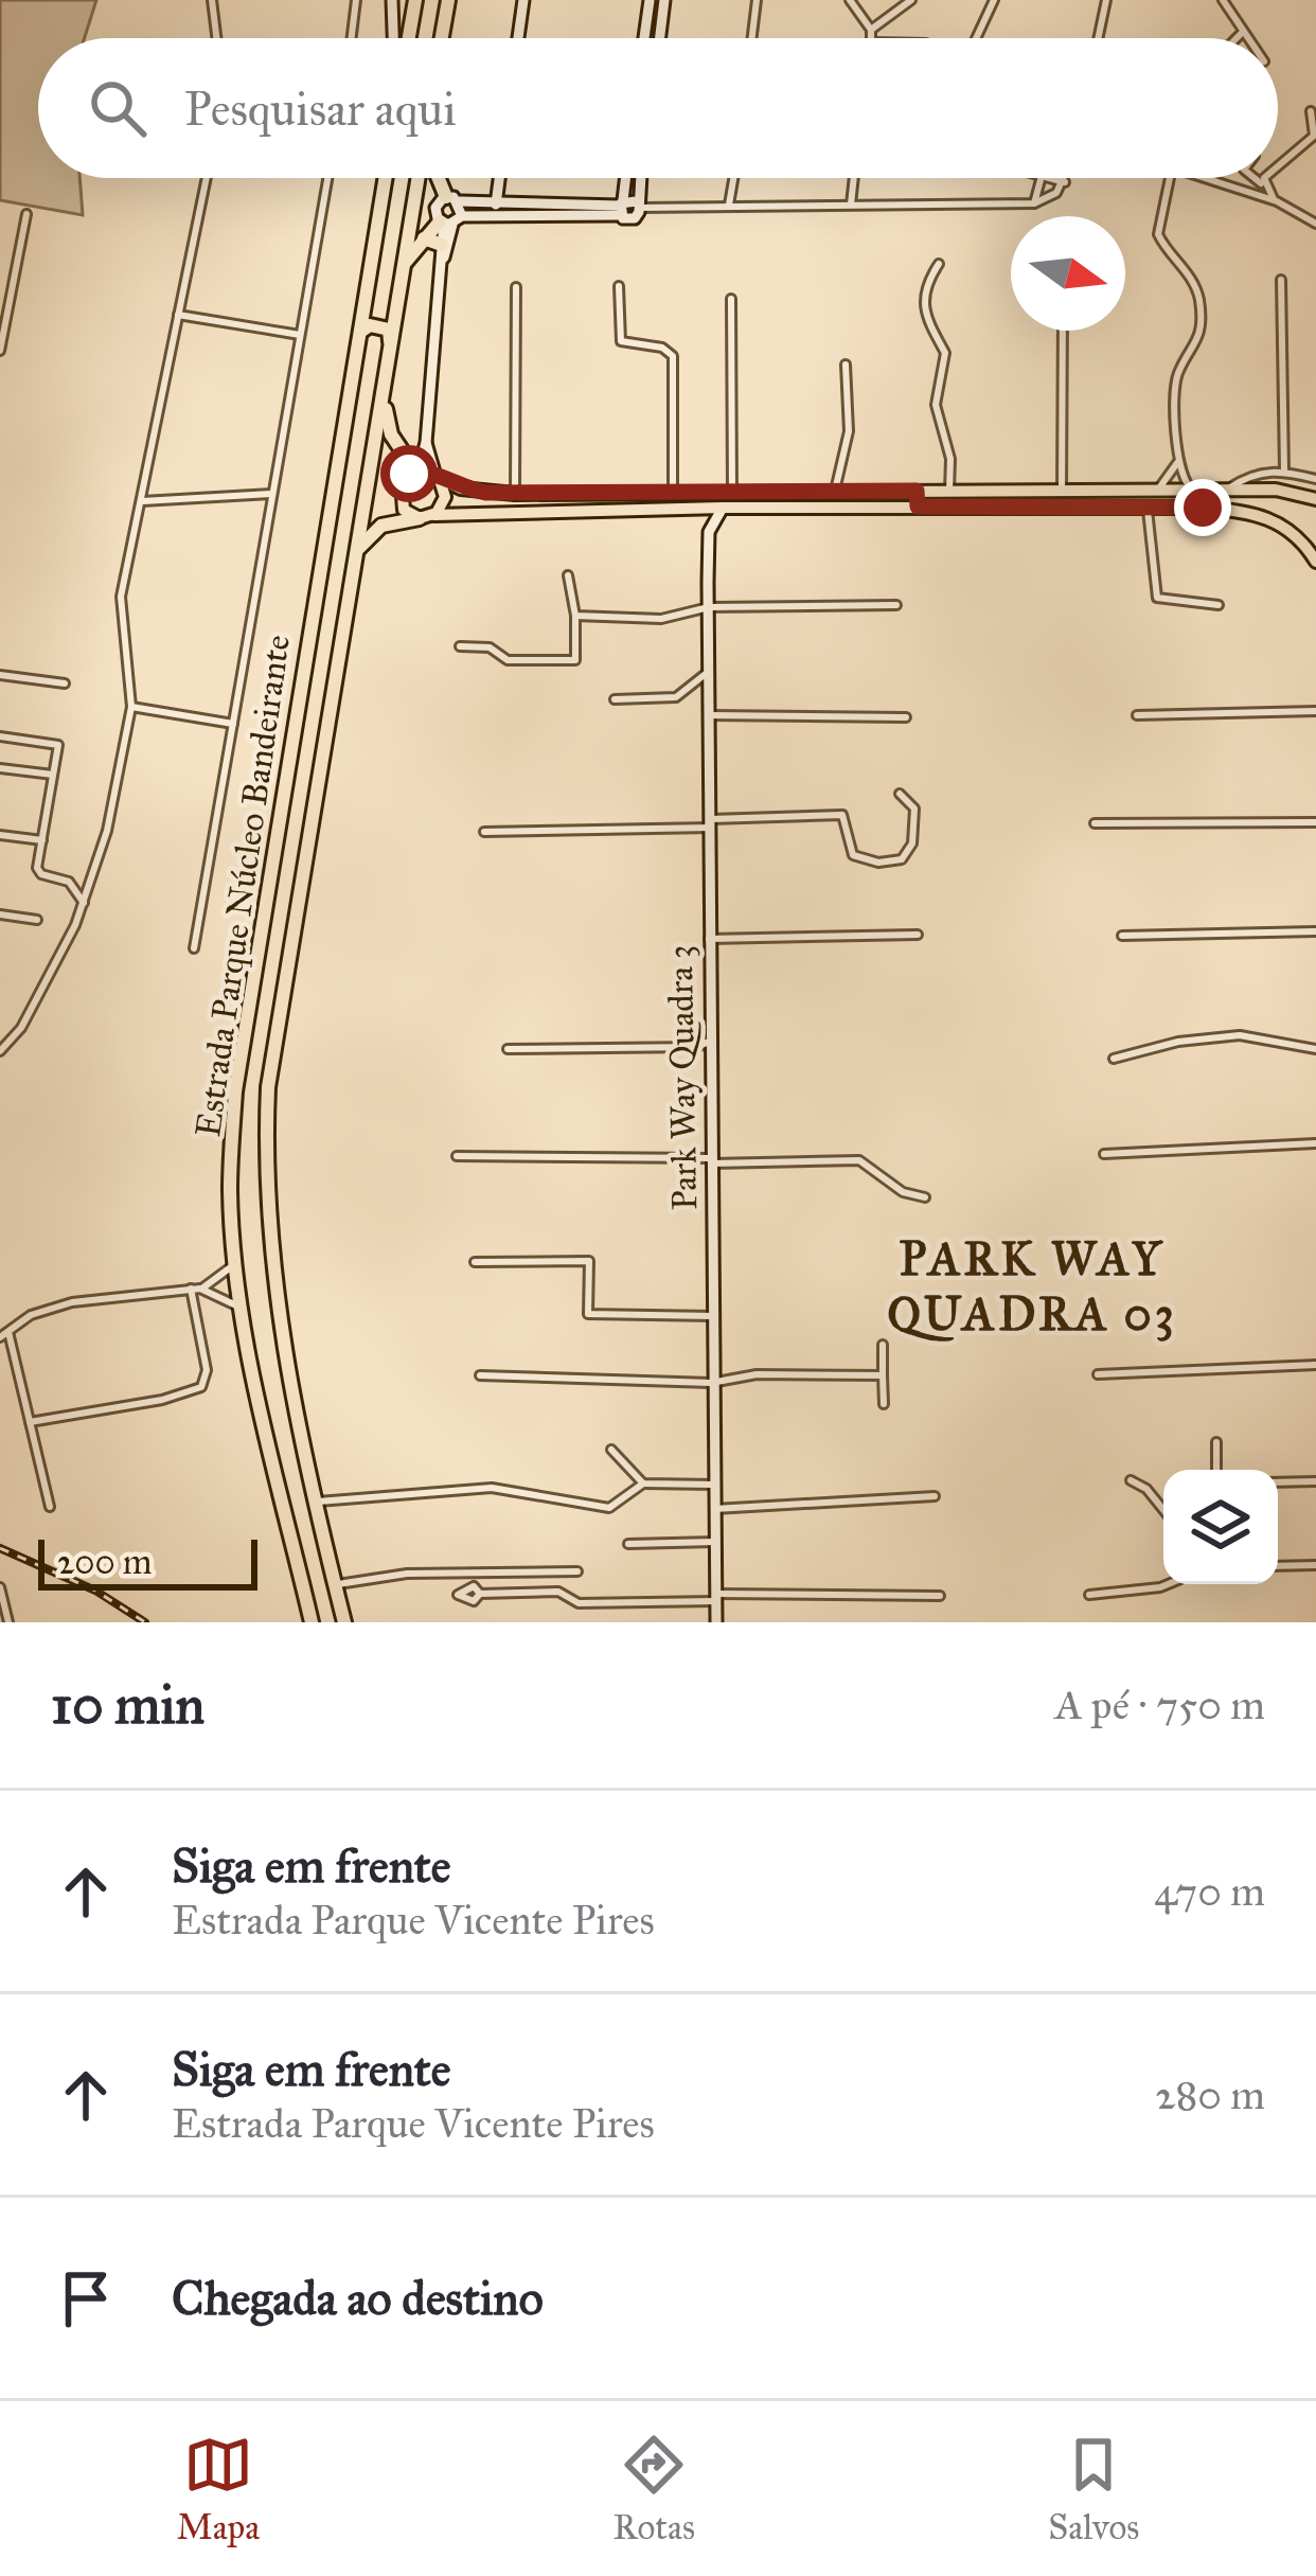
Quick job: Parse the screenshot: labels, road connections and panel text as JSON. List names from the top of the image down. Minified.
{"streets":{"highway":["Estrada Parque Núcleo Bandeirante"],"street":["Park Way Quadra 3"]},"districts":["PARK WAY QUADRA 03"],"scale_bar":"200 m","north":"right","page":{"search":"Pesquisar aqui","scale":"200 m","heading":["10 min","A pé · 750 m"],"list":[["Siga em frente","Estrada Parque Vicente Pires","470 m"],["Siga em frente","Estrada Parque Vicente Pires","280 m"],"Chegada ao destino"],"nav":["Mapa","Rotas","Salvos"]}}
